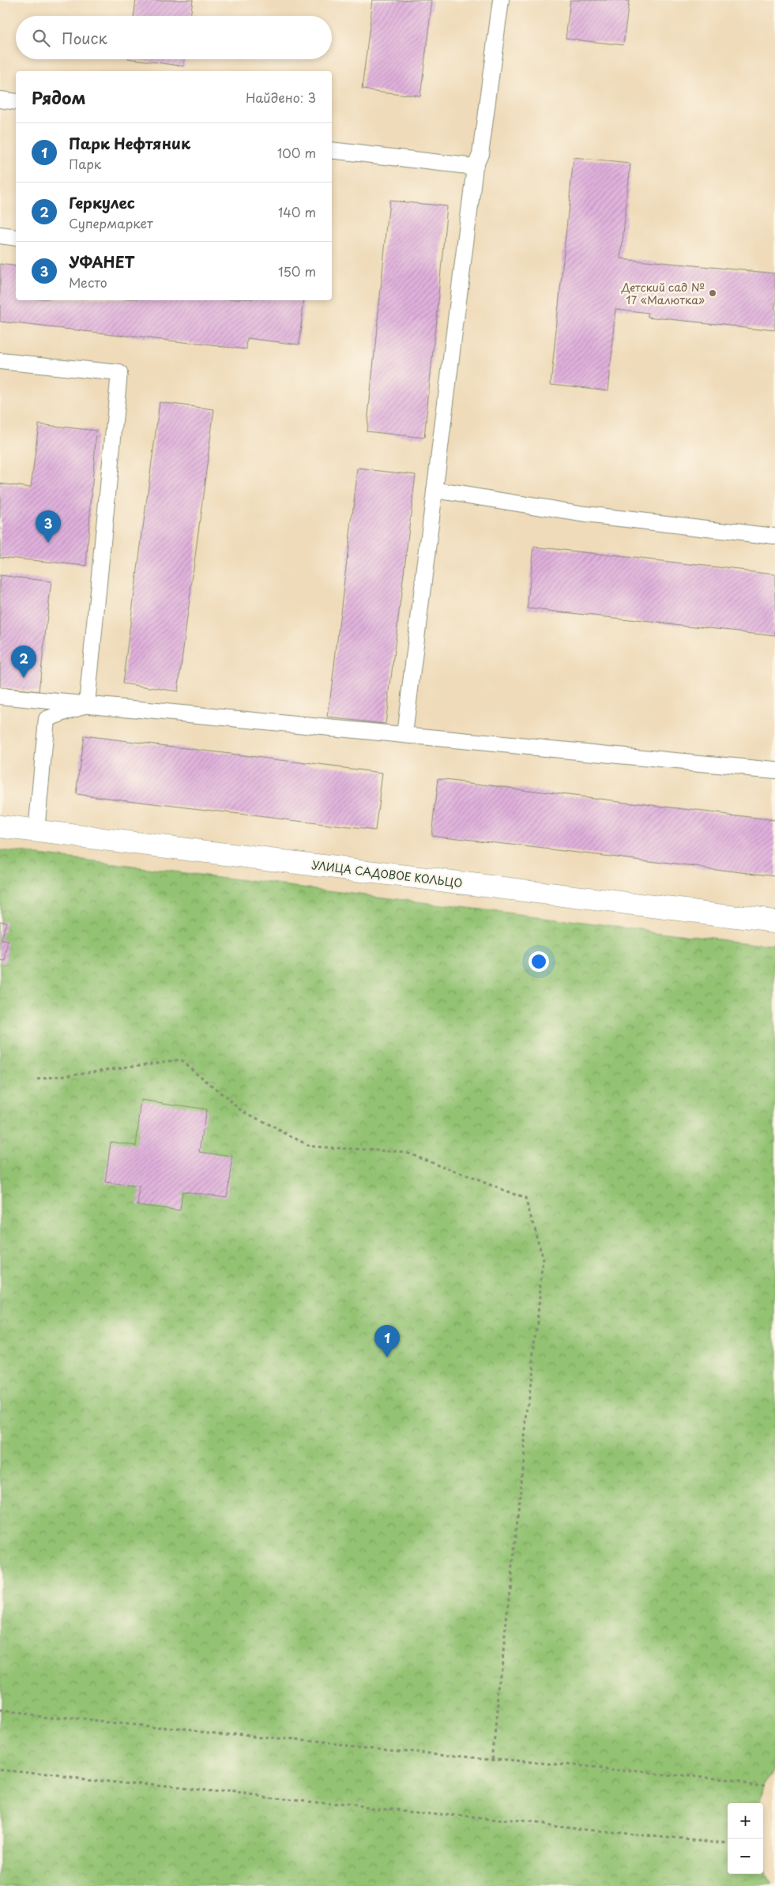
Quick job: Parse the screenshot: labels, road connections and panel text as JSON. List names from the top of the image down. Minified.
{"streets":{"main road":["УЛИЦА САДОВОЕ КОЛЬЦО"]},"places":["Детский сад № 17 «Малютка»"],"page":{"search":"Поиск","heading":["Рядом","Найдено: 3"],"list":[{"mark":"1","name":"Парк Нефтяник","note":"Парк","value":"100 m"},{"mark":"2","name":"Геркулес","note":"Супермаркет","value":"140 m"},{"mark":"3","name":"УФАНЕТ","note":"Место","value":"150 m"}],"pins":["3","2","1"],"map_buttons":["+","−"]}}
